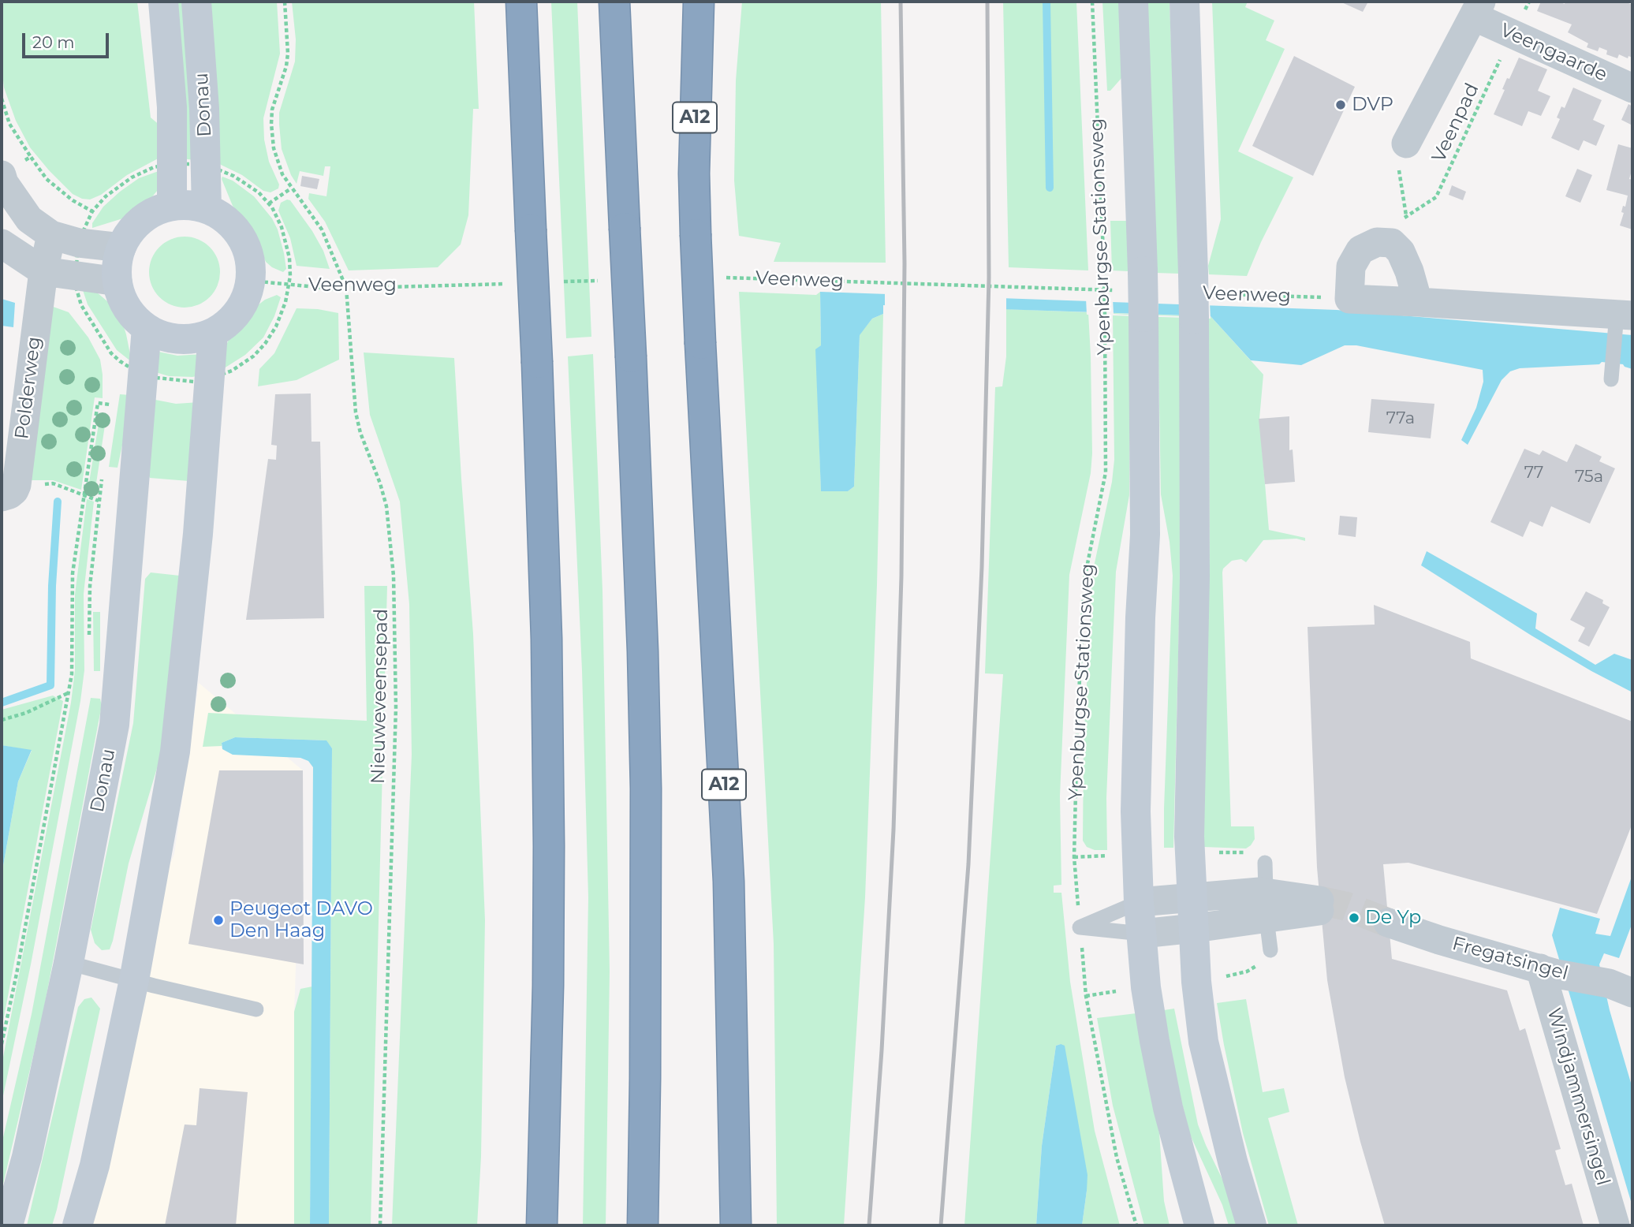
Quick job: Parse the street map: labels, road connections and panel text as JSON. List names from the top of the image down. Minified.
{"streets":{"highway":["A12"],"main road":["Donau","Ypenburgse Stationsweg"],"street":["Veengaarde","Polderweg","Fregatsingel","Windjammersingel"],"path":["Veenpad","Veenweg","Nieuweveensepad"]},"crossings":[["Veengaarde","Veenpad"],["Donau","Veenweg"],["Veenweg","Nieuweveensepad"],["Fregatsingel","Windjammersingel"]],"places":["DVP","De Yp","Peugeot DAVO Den Haag"],"house_numbers":["77a","77","75a"],"scale_bar":"20 m"}
